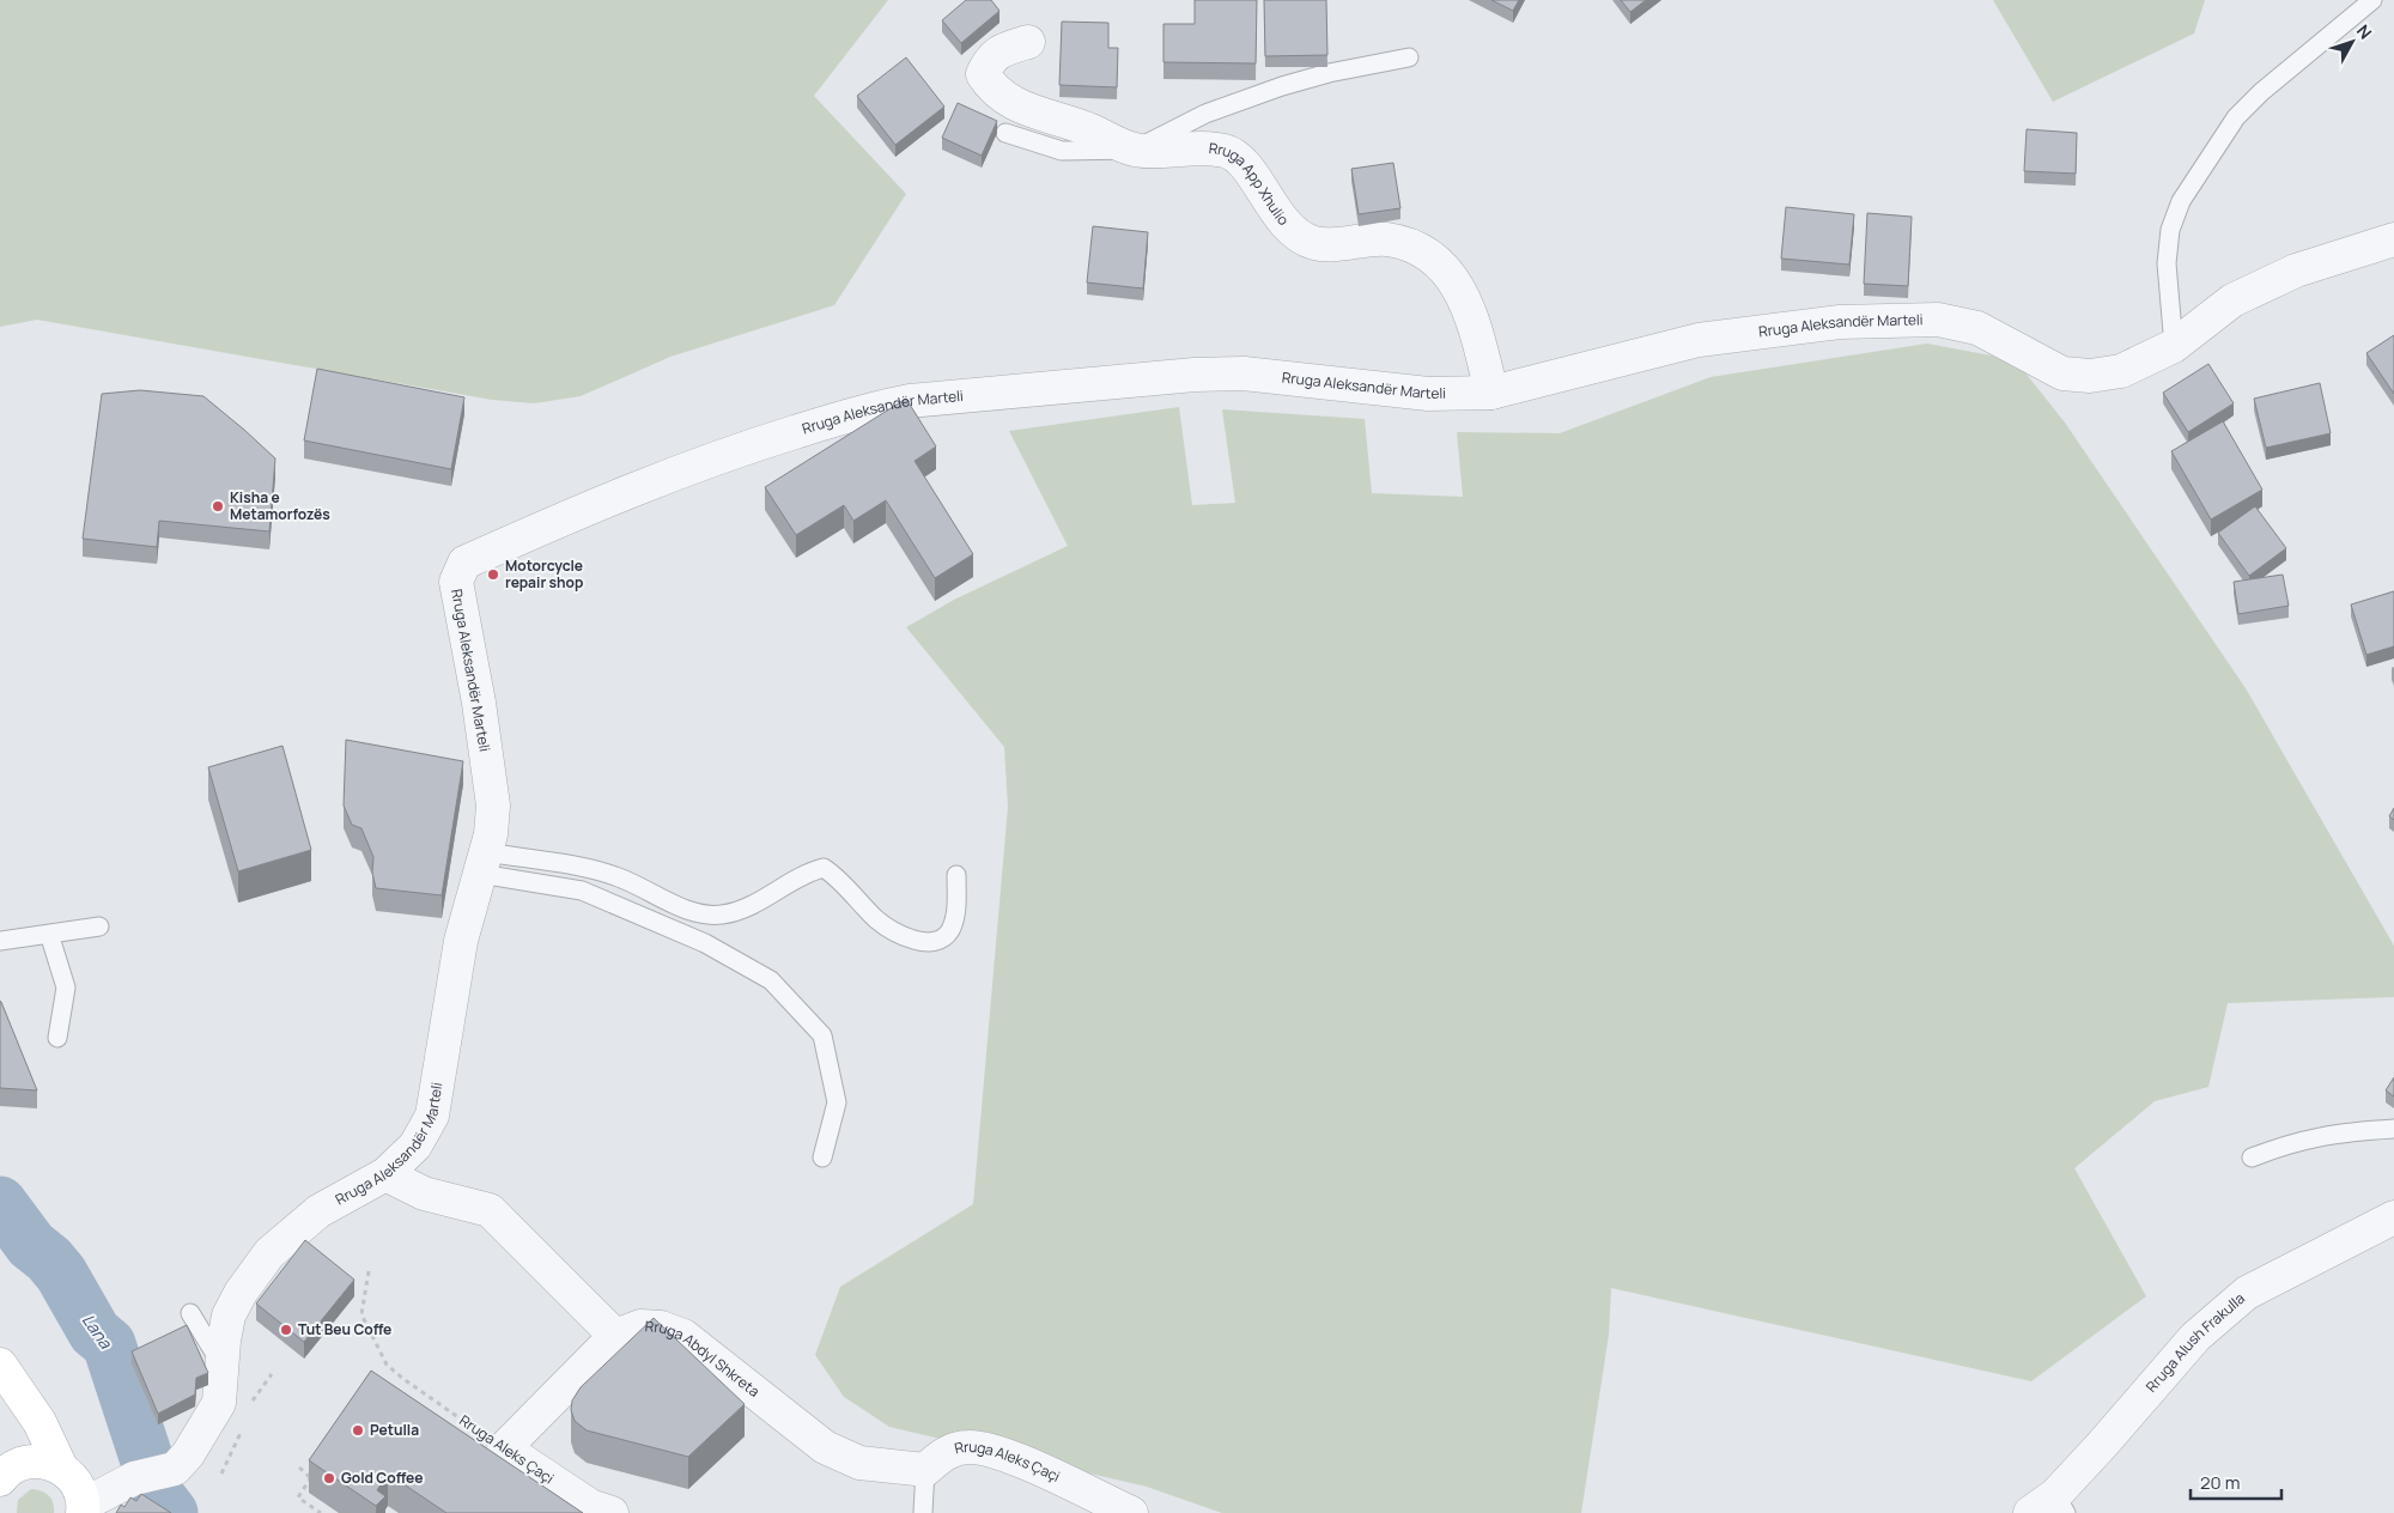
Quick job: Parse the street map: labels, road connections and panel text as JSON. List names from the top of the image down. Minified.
{"streets":{"street":["Rruga App Xhulio","Rruga Aleksandër Marteli","Rruga Alush Frakulla","Rruga Abdyl Shkreta","Rruga Aleks Çaçi"]},"crossings":[["Rruga App Xhulio","Rruga Aleksandër Marteli"],["Rruga Abdyl Shkreta","Rruga Aleks Çaçi"]],"water":["Lana"],"places":["Kisha e Metamorfozës","Motorcycle repair shop","Tut Beu Coffe","Petulla","Gold Coffee"],"scale_bar":"20 m","north":"top right"}
